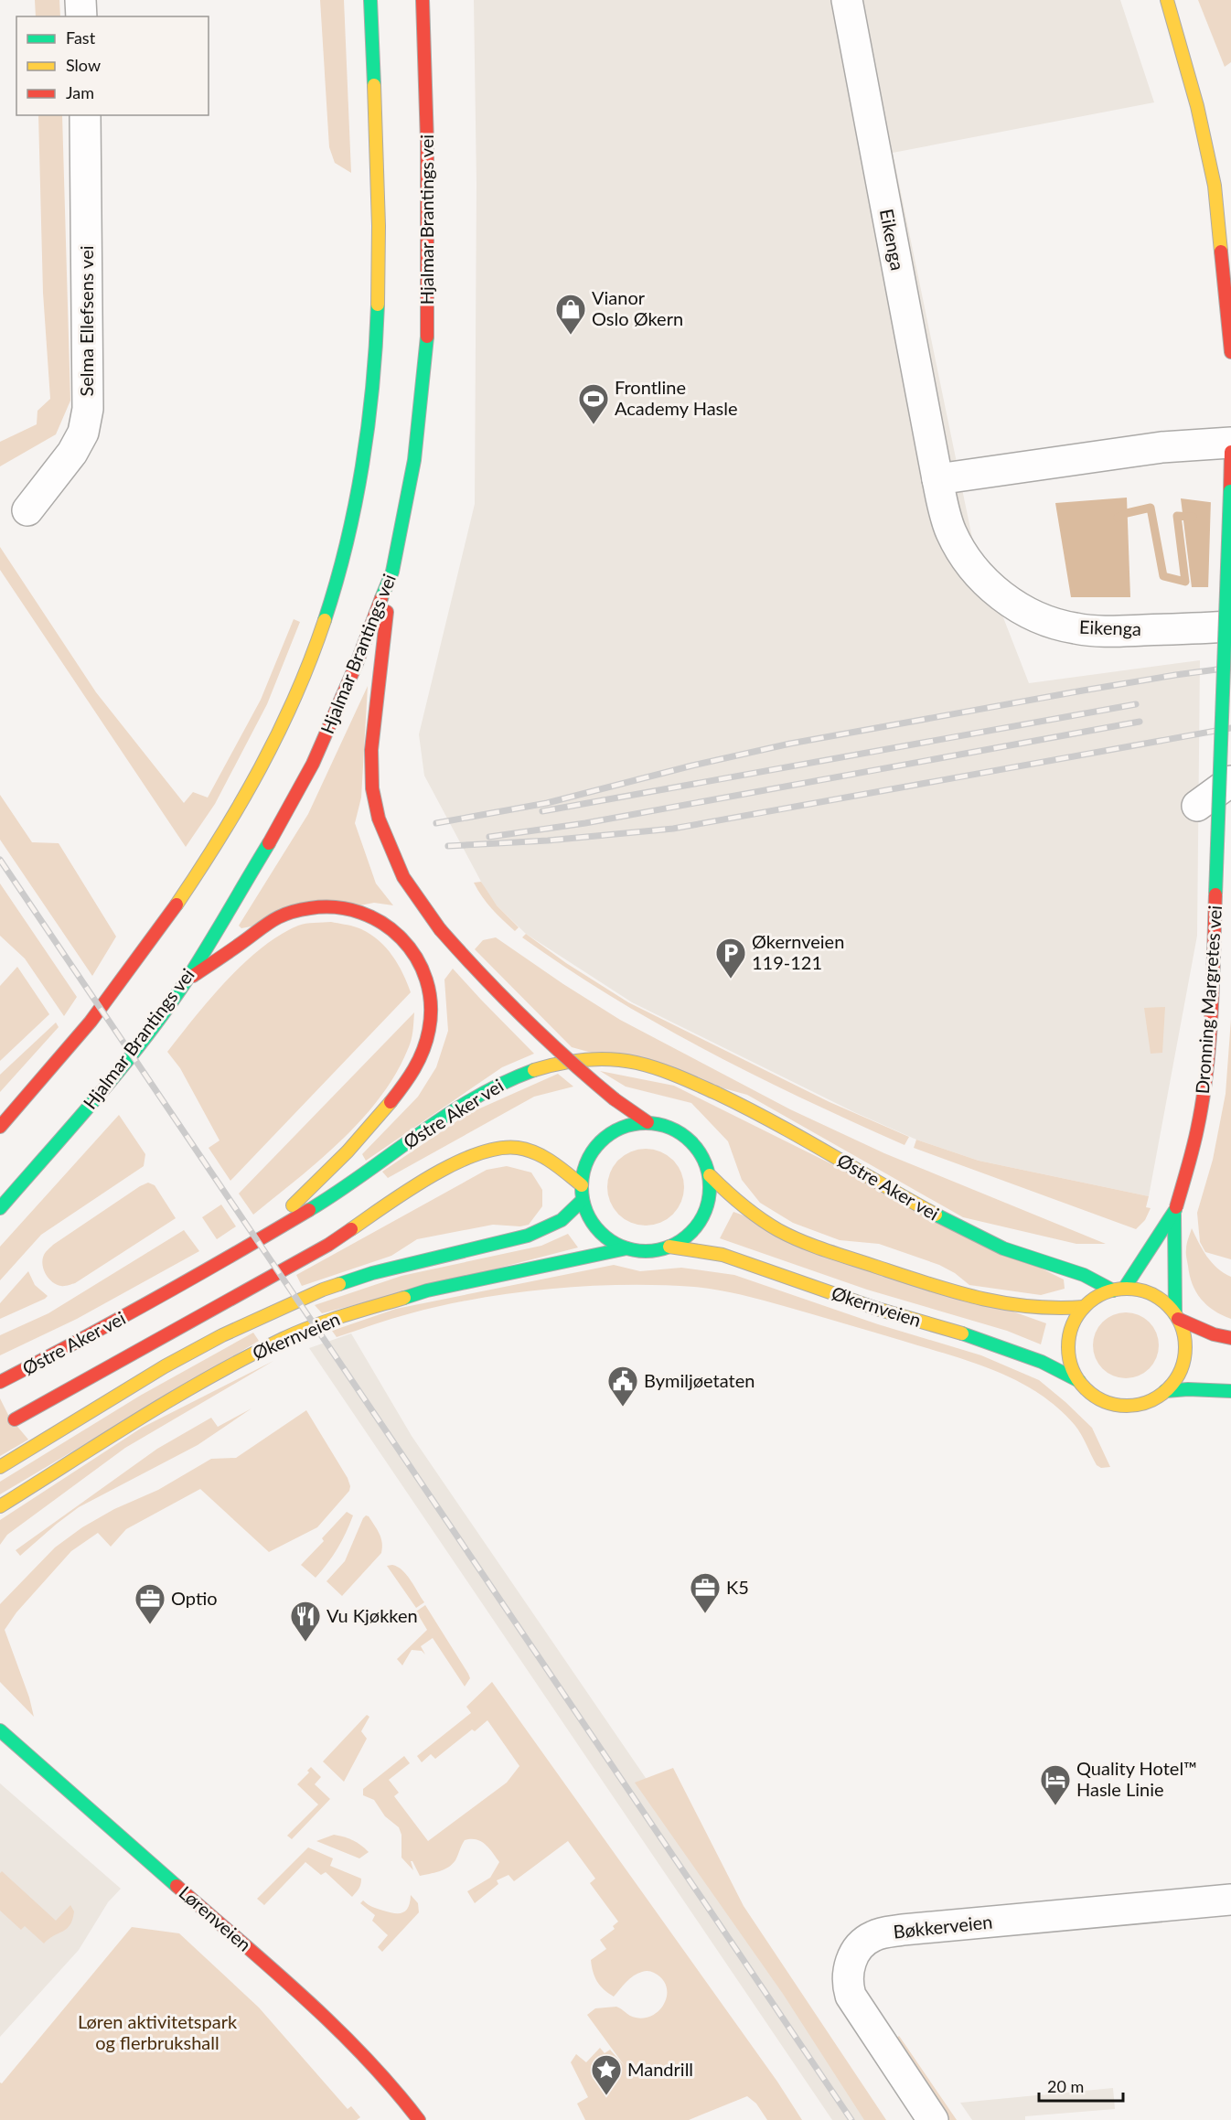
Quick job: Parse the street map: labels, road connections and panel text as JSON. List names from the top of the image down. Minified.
{"streets":{"main road":["Hjalmar Brantings vei","Dronning Margretes vei","Østre Aker vei","Økernveien","Lørenveien"],"street":["Eikenga","Selma Ellefsens vei","Bøkkerveien"]},"crossings":[["Dronning Margretes vei","Østre Aker vei"],["Dronning Margretes vei","Økernveien"],["Østre Aker vei","Økernveien"]],"parks":["Løren aktivitetspark og flerbrukshall"],"places":{"shop":["Vianor Oslo Økern"],"sports":["Frontline Academy Hasle"],"parking":["Økernveien 119-121"],"public building":["Bymiljøetaten"],"office":["K5","Optio"],"restaurant":["Vu Kjøkken"],"hotel":["Quality Hotel™ Hasle Linie"],"place":["Mandrill"]},"legend":["Fast","Slow","Jam"],"scale_bar":"20 m"}
